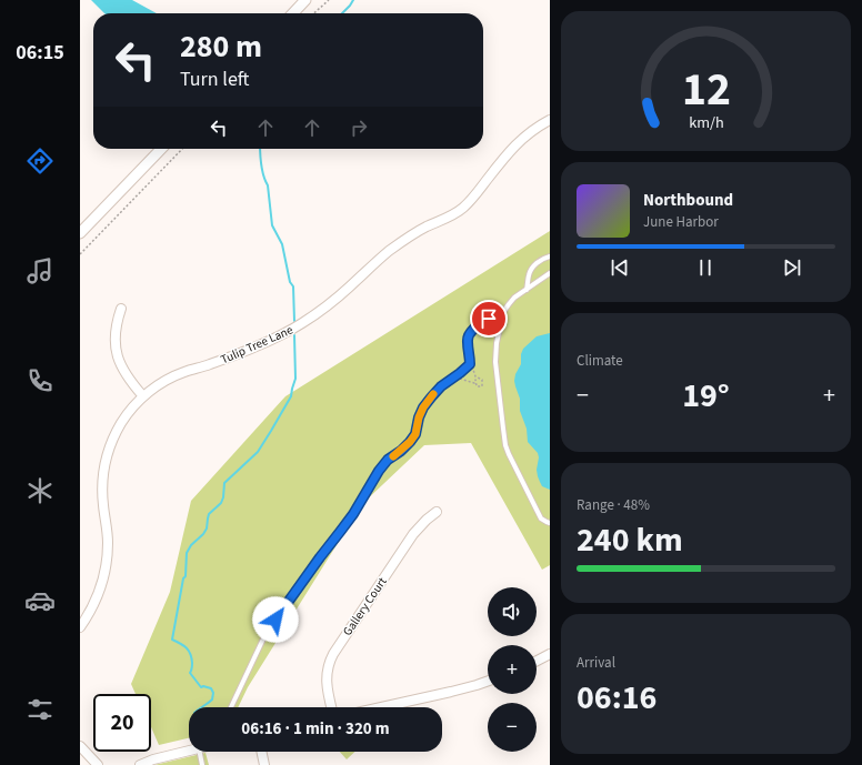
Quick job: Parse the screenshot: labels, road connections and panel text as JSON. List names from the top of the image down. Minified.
{"streets":{"street":["Tulip Tree Lane","Gallery Court"]},"page":{"tabs":"06:15","turn":["280 m","Turn left"],"song":["Northbound","June Harbor"],"tile":["Climate",["Range · 48%","240 km"],["Arrival","06:16"]],"heat":["−","19°","+"],"map_buttons":["+","−"],"limit":"20","trip":"06:16 · 1 min · 320 m","gauge":["12","km/h"]}}
